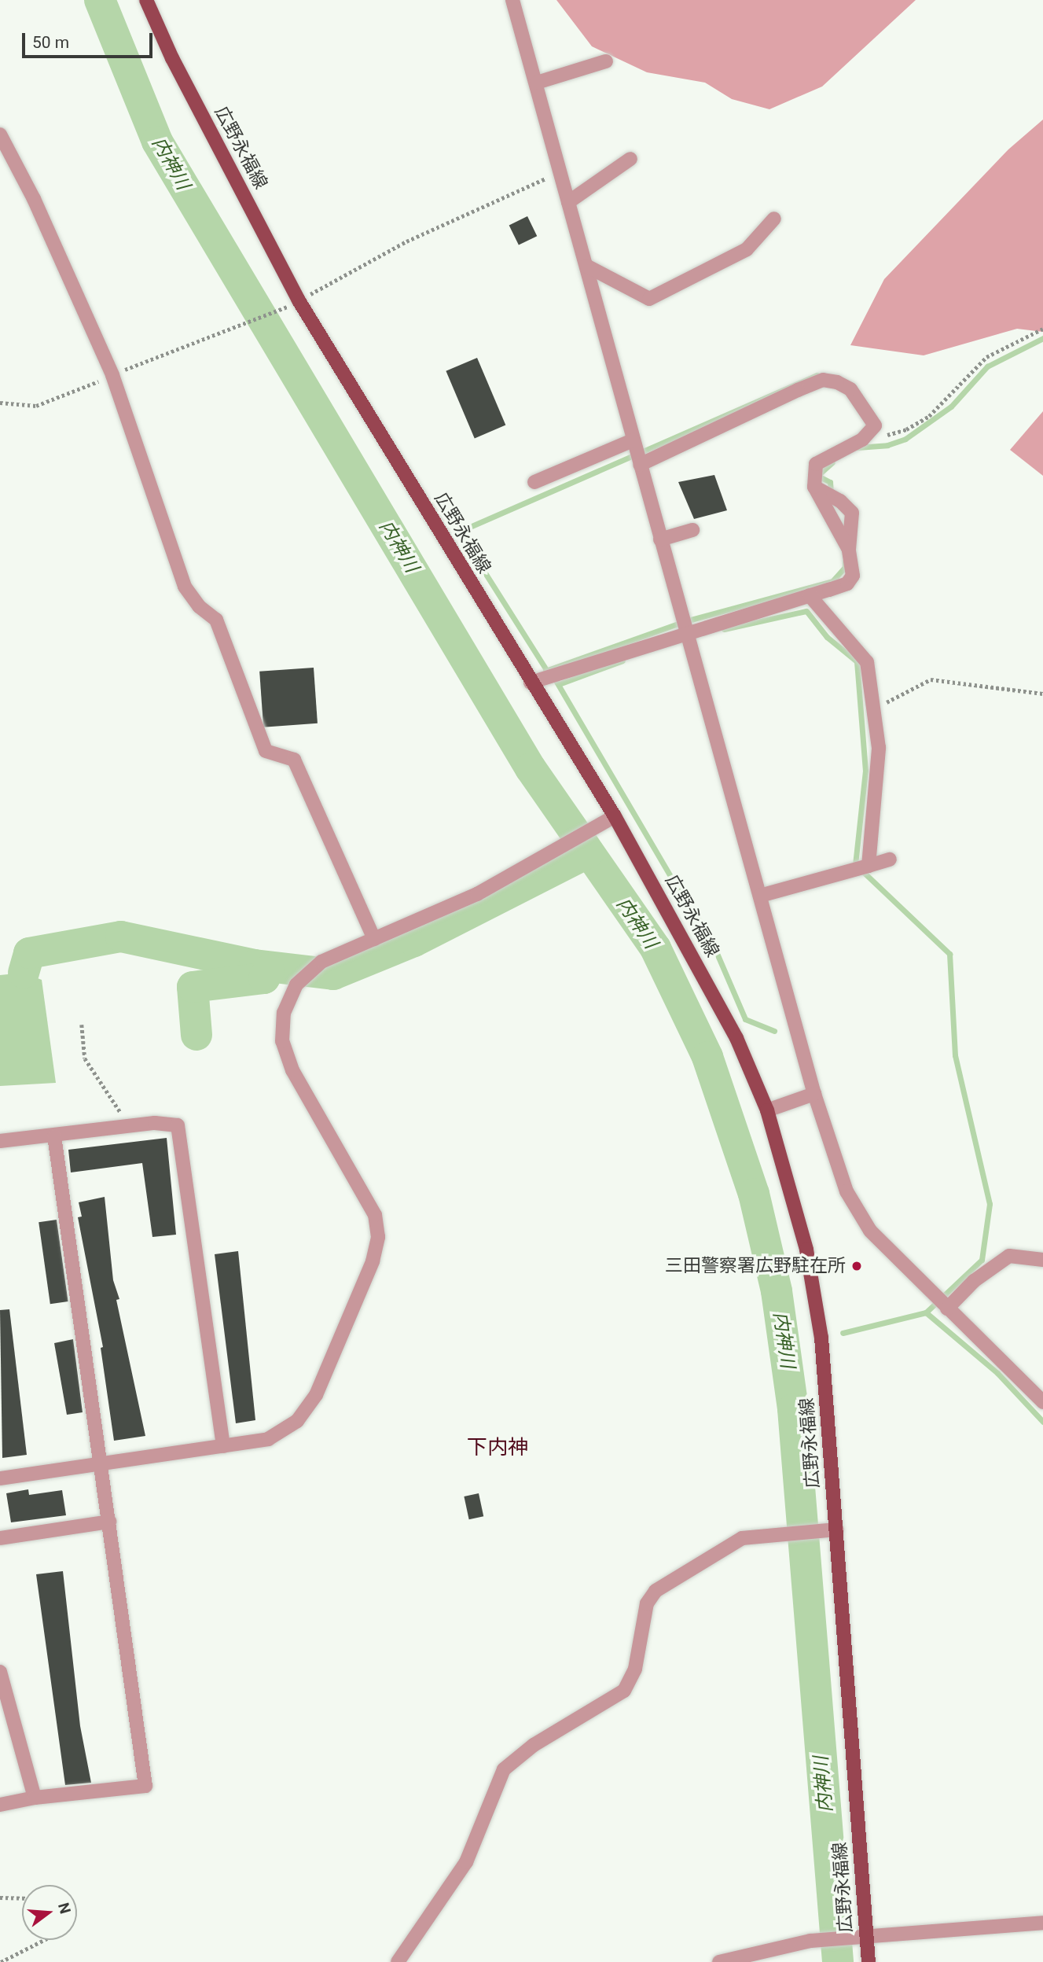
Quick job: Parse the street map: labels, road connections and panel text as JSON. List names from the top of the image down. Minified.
{"streets":{"main road":["広野永福線"]},"districts":["下内神"],"water":["内神川"],"places":["三田警察署広野駐在所"],"scale_bar":"50 m","north":"right"}
